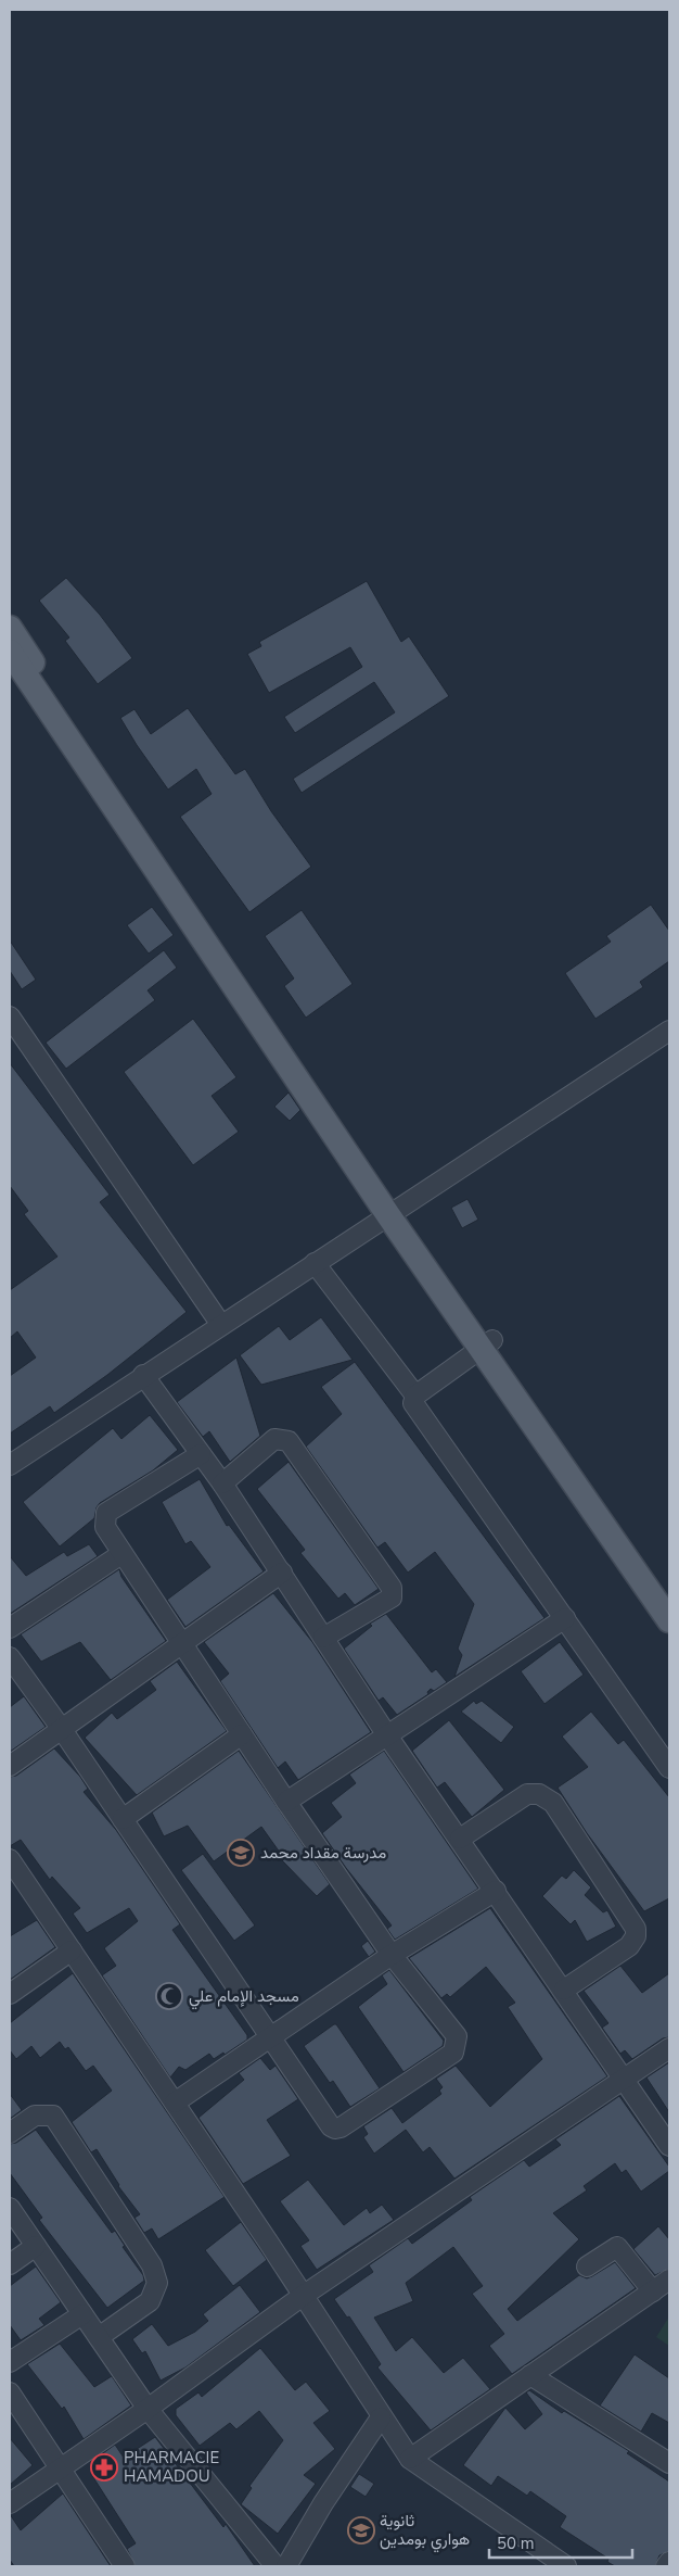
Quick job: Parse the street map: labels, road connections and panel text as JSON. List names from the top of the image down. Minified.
{"places":{"school or university":["مدرسة مقداد محمد","ثانوية هواري بومدين"],"mosque":["مسجد الإمام علي"],"pharmacy":["PHARMACIE HAMADOU"]},"scale_bar":"50 m"}
